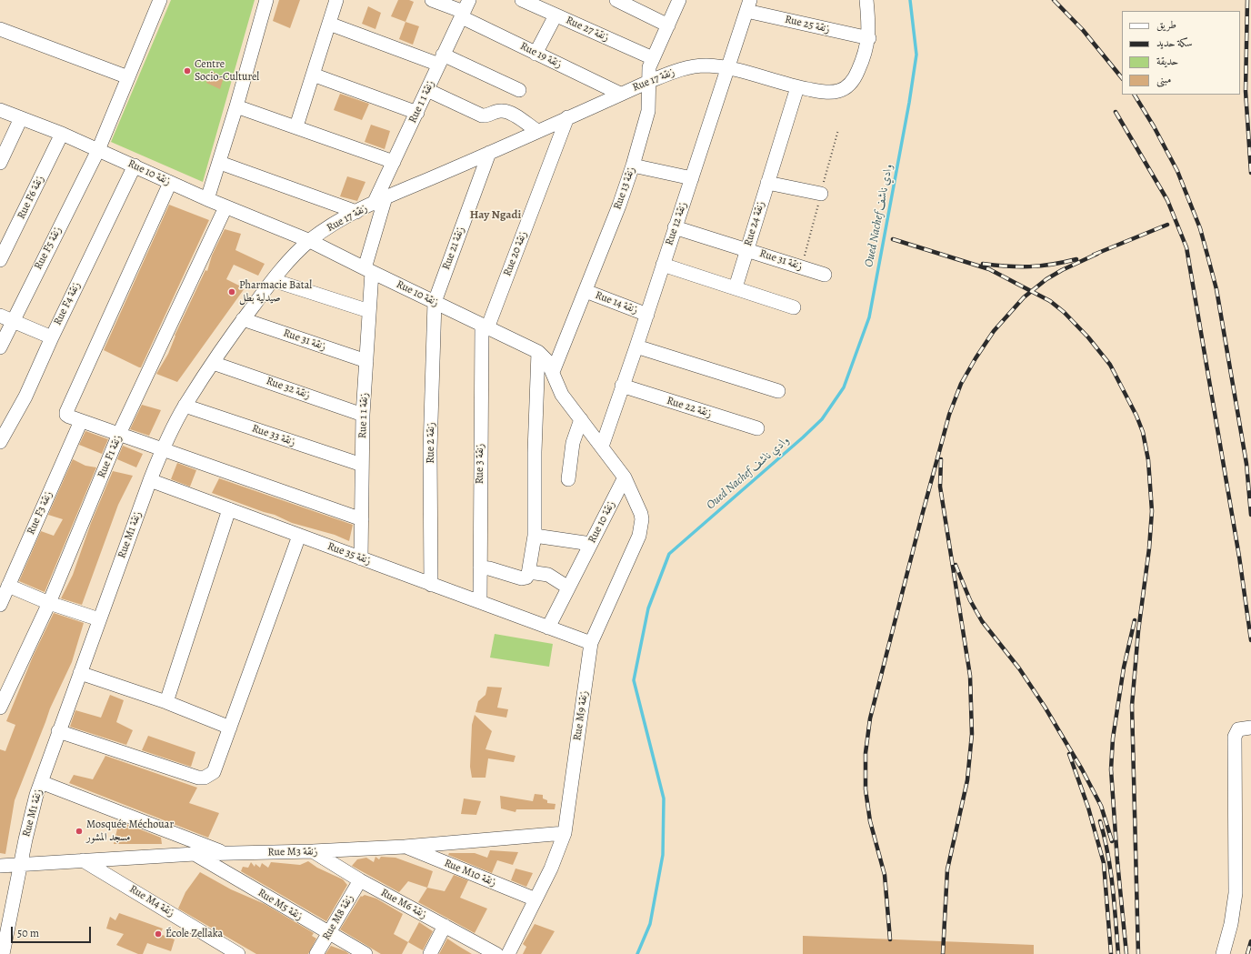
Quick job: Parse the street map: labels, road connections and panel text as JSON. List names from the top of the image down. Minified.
{"streets":{"street":["Rue 25 زنقة","Rue 27 زنقة","Rue 19 زنقة","Rue 17 زنقة","Rue 1 زنقة 1","Rue 10 زنقة","Rue 13 زنقة","Rue F6 زنقة","Rue 12 زنقة","Rue 24 زنقة","Rue F5 زنقة","Rue 21 زنقة","Rue 20 زنقة","Rue 31 زنقة","Rue 14 زنقة","Rue F4 زنقة","Rue 32 زنقة","Rue 22 زنقة","Rue 33 زنقة","Rue 2 زنقة","Rue F1 زنقة","Rue 3 زنقة","Rue F3 زنقة","Rue M1 زنقة","Rue 35 زنقة","Rue M9 زنقة","Rue M3 زنقة","Rue M10 زنقة","Rue M4 زنقة","Rue M6 زنقة","Rue M5 زنقة","Rue M8 زنقة"]},"crossings":[["Rue 25 زنقة","Rue 17 زنقة"],["Rue 25 زنقة","Rue 12 زنقة"],["Rue 27 زنقة","Rue 13 زنقة"],["Rue 19 زنقة","Rue 17 زنقة"],["Rue 19 زنقة","Rue 1 زنقة 1"],["Rue 17 زنقة","Rue 1 زنقة 1"],["Rue 17 زنقة","Rue 10 زنقة"],["Rue 17 زنقة","Rue 13 زنقة"],["Rue 17 زنقة","Rue 12 زنقة"],["Rue 17 زنقة","Rue 24 زنقة"],["Rue 17 زنقة","Rue 21 زنقة"],["Rue 17 زنقة","Rue 20 زنقة"],["Rue 17 زنقة","Rue M1 زنقة"],["Rue 1 زنقة 1","Rue 10 زنقة"],["Rue 1 زنقة 1","Rue 31 زنقة"],["Rue 1 زنقة 1","Rue 32 زنقة"],["Rue 1 زنقة 1","Rue 33 زنقة"],["Rue 1 زنقة 1","Rue 35 زنقة"],["Rue 10 زنقة","Rue 13 زنقة"],["Rue 10 زنقة","Rue F6 زنقة"],["Rue 10 زنقة","Rue 12 زنقة"],["Rue 10 زنقة","Rue F5 زنقة"],["Rue 10 زنقة","Rue 21 زنقة"],["Rue 10 زنقة","Rue 20 زنقة"],["Rue 10 زنقة","Rue F4 زنقة"],["Rue 10 زنقة","Rue 2 زنقة"],["Rue 10 زنقة","Rue F1 زنقة"],["Rue 10 زنقة","Rue 3 زنقة"],["Rue 10 زنقة","Rue M1 زنقة"],["Rue 10 زنقة","Rue 35 زنقة"],["Rue 10 زنقة","Rue M9 زنقة"],["Rue 13 زنقة","Rue 14 زنقة"],["Rue 12 زنقة","Rue 31 زنقة"],["Rue 12 زنقة","Rue 14 زنقة"],["Rue 12 زنقة","Rue 22 زنقة"],["Rue 24 زنقة","Rue 31 زنقة"],["Rue 21 زنقة","Rue 2 زنقة"],["Rue 20 زنقة","Rue 3 زنقة"],["Rue 31 زنقة","Rue M1 زنقة"],["Rue 32 زنقة","Rue M1 زنقة"],["Rue 33 زنقة","Rue M1 زنقة"],["Rue 2 زنقة","Rue 35 زنقة"],["Rue 3 زنقة","Rue 35 زنقة"],["Rue M1 زنقة","Rue 35 زنقة"],["Rue M1 زنقة","Rue M3 زنقة"],["Rue 35 زنقة","Rue M9 زنقة"],["Rue M9 زنقة","Rue M3 زنقة"],["Rue M9 زنقة","Rue M10 زنقة"],["Rue M3 زنقة","Rue M10 زنقة"],["Rue M3 زنقة","Rue M4 زنقة"],["Rue M3 زنقة","Rue M6 زنقة"],["Rue M3 زنقة","Rue M5 زنقة"],["Rue M6 زنقة","Rue M8 زنقة"],["Rue M5 زنقة","Rue M8 زنقة"]],"districts":["Hay Ngadi"],"water":["Oued Nachef وادي ناشف"],"places":["Centre Socio-Culturel","Pharmacie Batal صيدلية بطل","Mosquée Méchouar مسجد المشور","École Zellaka"],"legend":["طريق","سكة حديد","حديقة","مبنى"],"scale_bar":"50 m"}
